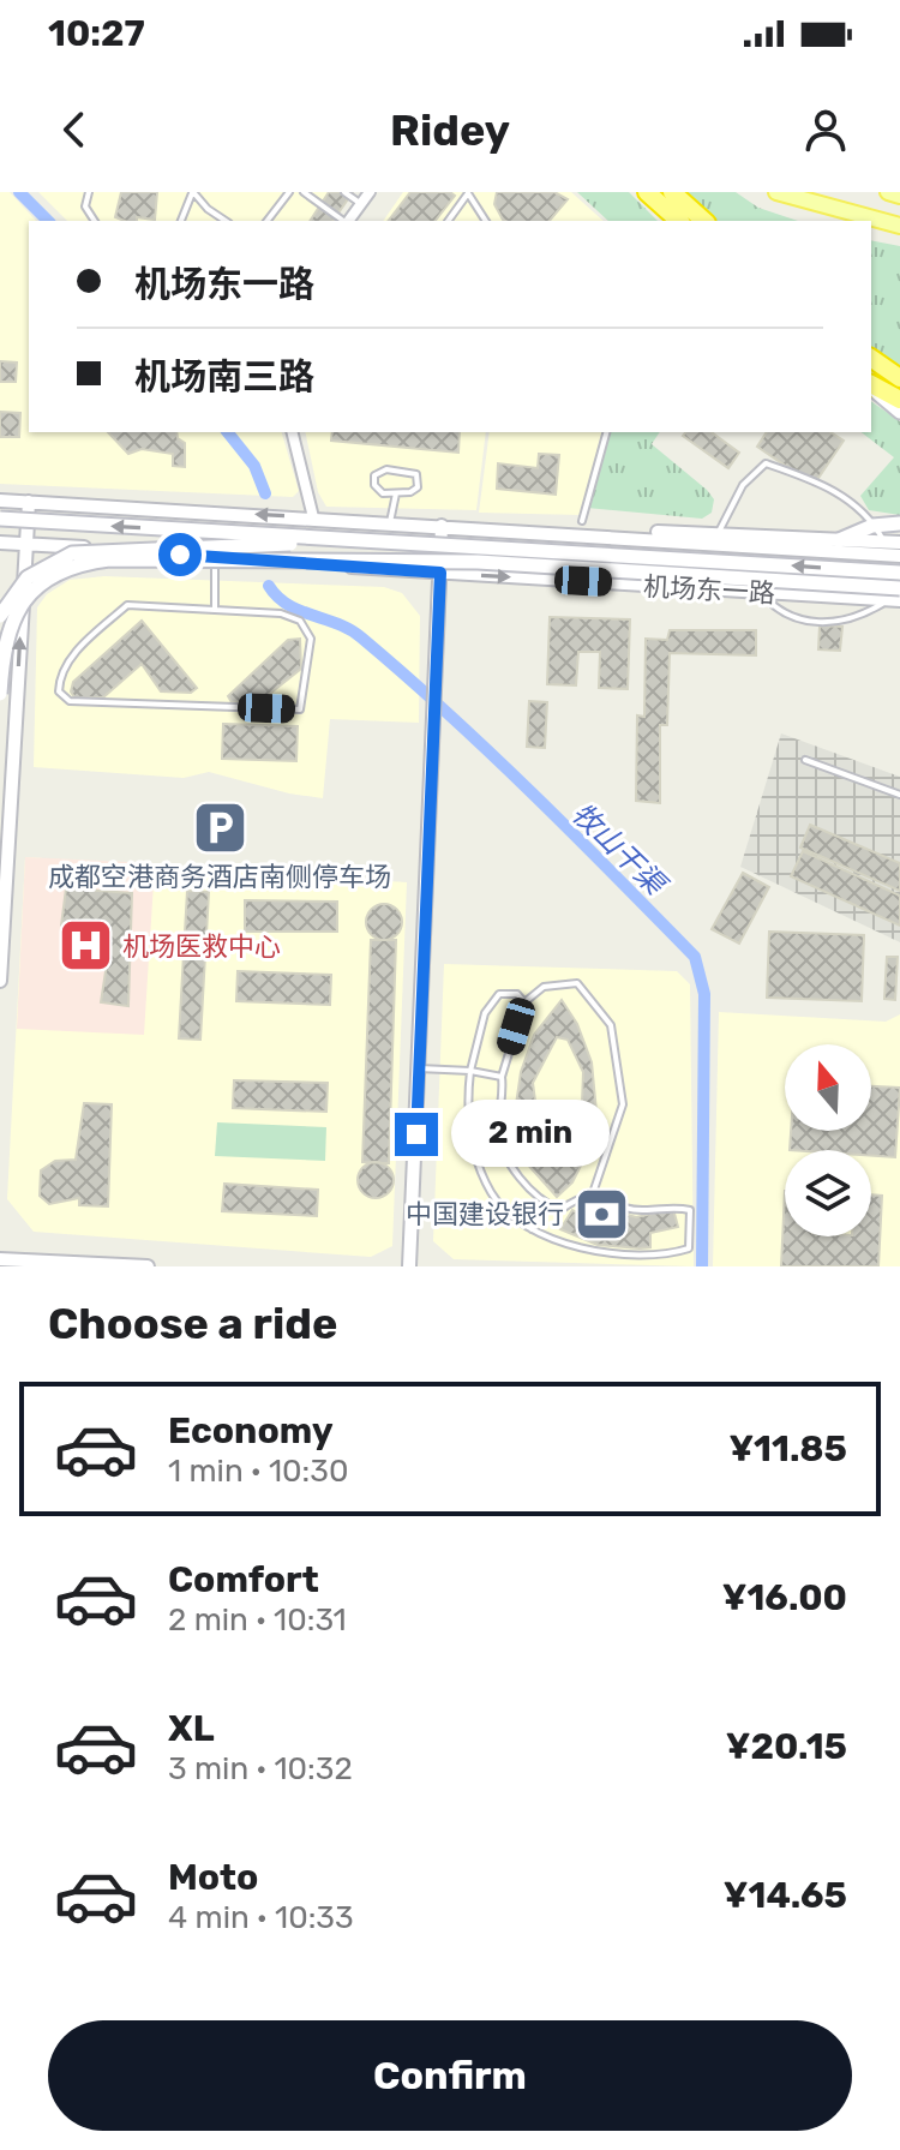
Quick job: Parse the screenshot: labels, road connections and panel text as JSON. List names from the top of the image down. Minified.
{"streets":{"street":["机场东一路"]},"water":["牧山干渠"],"places":{"parking":["成都空港商务酒店南侧停车场"],"hospital":["机场医救中心"],"bank":["中国建设银行"]},"north":"top","page":{"status":"10:27","header":"Ridey","banner":["机场东一路","机场南三路"],"bubble":"2 min","heading":"Choose a ride","list":[{"name":"Economy","note":"1 min · 10:30","value":"¥11.85"},{"name":"Comfort","note":"2 min · 10:31","value":"¥16.00"},{"name":"XL","note":"3 min · 10:32","value":"¥20.15"},{"name":"Moto","note":"4 min · 10:33","value":"¥14.65"}],"buttons":"Confirm"}}
